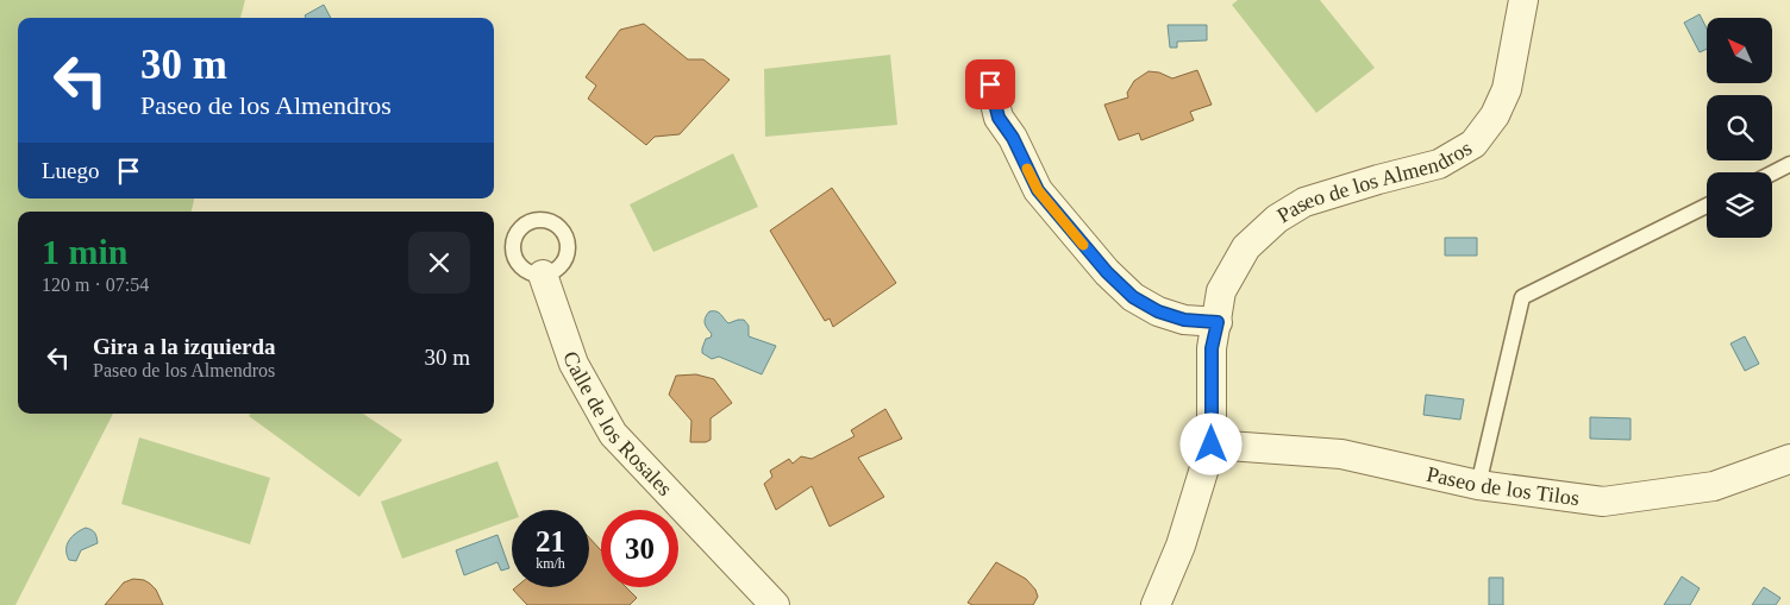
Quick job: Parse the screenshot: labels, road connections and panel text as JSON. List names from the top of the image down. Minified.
{"streets":{"street":["Paseo de los Almendros","Calle de los Rosales","Paseo de los Tilos"]},"crossings":[["Paseo de los Almendros","Paseo de los Tilos"]],"north":"top left","page":{"turn":["30 m","Paseo de los Almendros"],"then":"Luego","heading":["1 min","120 m · 07:54"],"list":[{"name":"Gira a la izquierda","note":"Paseo de los Almendros","value":"30 m"}],"speed":"21 km/h","limit":"30"}}
